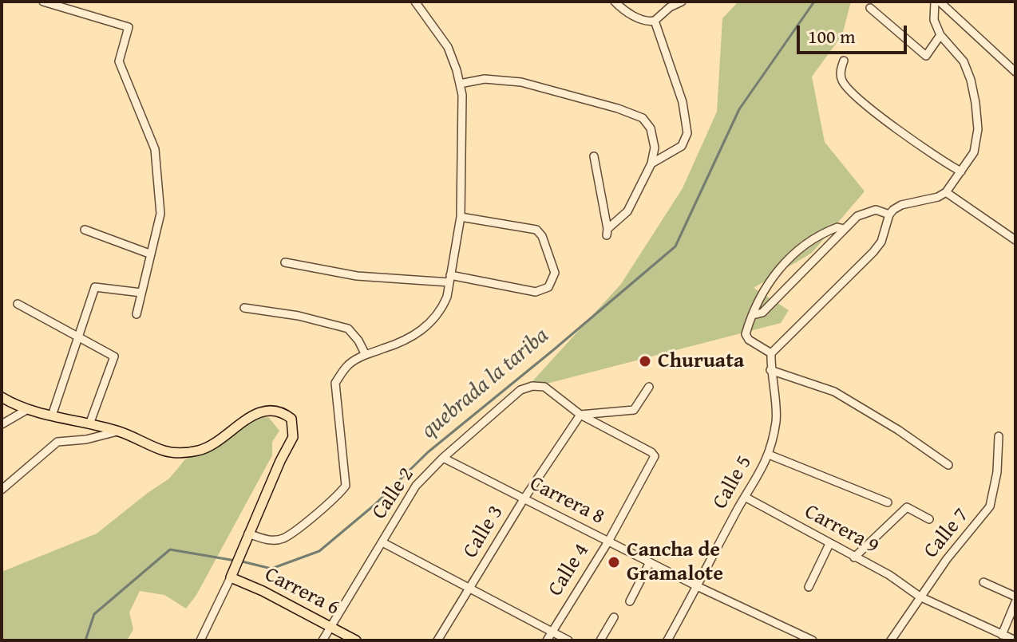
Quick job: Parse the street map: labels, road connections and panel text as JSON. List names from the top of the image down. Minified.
{"streets":{"main road":["Carrera 6"],"street":["Calle 5","Calle 2","Carrera 8","Carrera 9","Calle 3","Calle 7","Calle 4"]},"crossings":[["Calle 5","Carrera 8"],["Calle 5","Carrera 9"],["Calle 2","Carrera 8"],["Calle 2","Calle 3"],["Calle 2","Calle 4"],["Calle 2","Carrera 6"],["Carrera 8","Calle 3"],["Carrera 8","Calle 4"],["Carrera 9","Calle 7"],["Calle 3","Calle 4"]],"water":["quebrada la tariba"],"places":["Churuata","Cancha de Gramalote"],"scale_bar":"100 m"}
